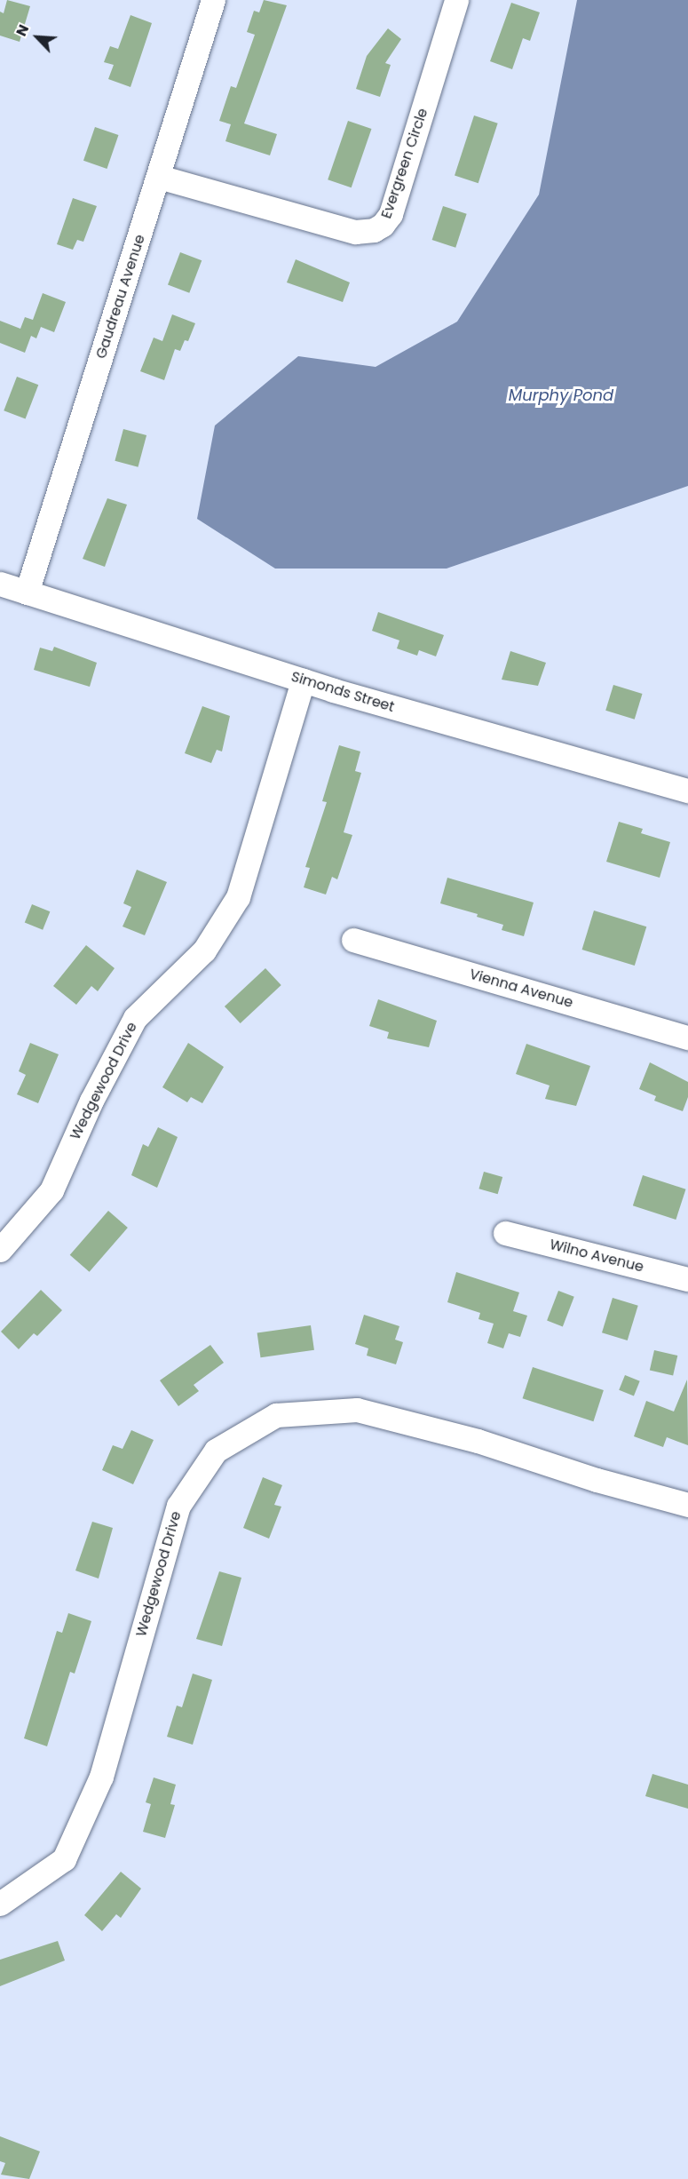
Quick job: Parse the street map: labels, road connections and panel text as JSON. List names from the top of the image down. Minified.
{"streets":{"street":["Evergreen Circle","Gaudreau Avenue","Simonds Street","Vienna Avenue","Wedgewood Drive","Wilno Avenue"]},"crossings":[["Evergreen Circle","Gaudreau Avenue"],["Gaudreau Avenue","Simonds Street"],["Simonds Street","Wedgewood Drive"]],"water":["Murphy Pond"],"north":"top left"}
